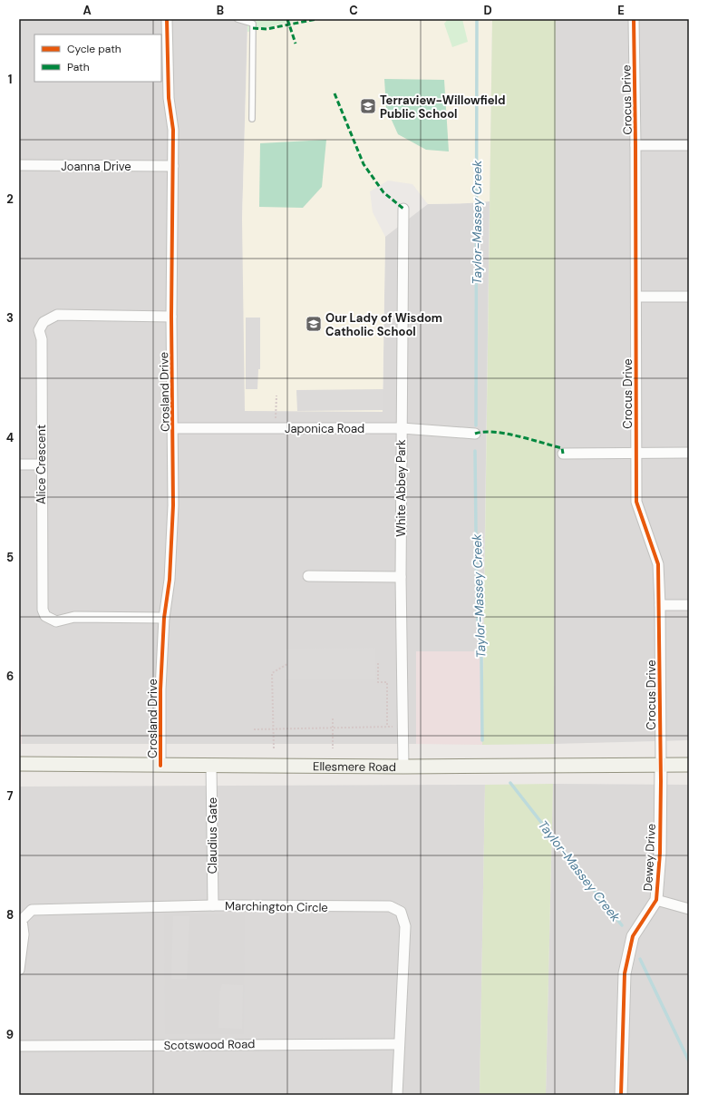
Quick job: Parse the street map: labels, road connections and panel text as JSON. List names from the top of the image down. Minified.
{"streets":{"main road":["Ellesmere Road"],"street":["Crocus Drive","Joanna Drive","Crosland Drive","Japonica Road","Alice Crescent","White Abbey Park","Claudius Gate","Dewey Drive","Marchington Circle","Scotswood Road"]},"crossings":[["Crocus Drive","Ellesmere Road"],["Crocus Drive","Dewey Drive"],["Joanna Drive","Crosland Drive"],["Crosland Drive","Japonica Road"],["Crosland Drive","Alice Crescent"],["Crosland Drive","Ellesmere Road"],["Japonica Road","White Abbey Park"],["White Abbey Park","Ellesmere Road"],["Ellesmere Road","Claudius Gate"],["Ellesmere Road","Dewey Drive"],["Claudius Gate","Marchington Circle"],["Marchington Circle","Scotswood Road"]],"water":["Taylor-Massey Creek"],"places":{"school or university":["Terraview-Willowfield Public School","Our Lady of Wisdom Catholic School"]},"legend":["Cycle path","Path"],"grid":{"columns":["A","B","C","D","E"],"rows":["1","2","3","4","5","6","7","8","9"]}}
